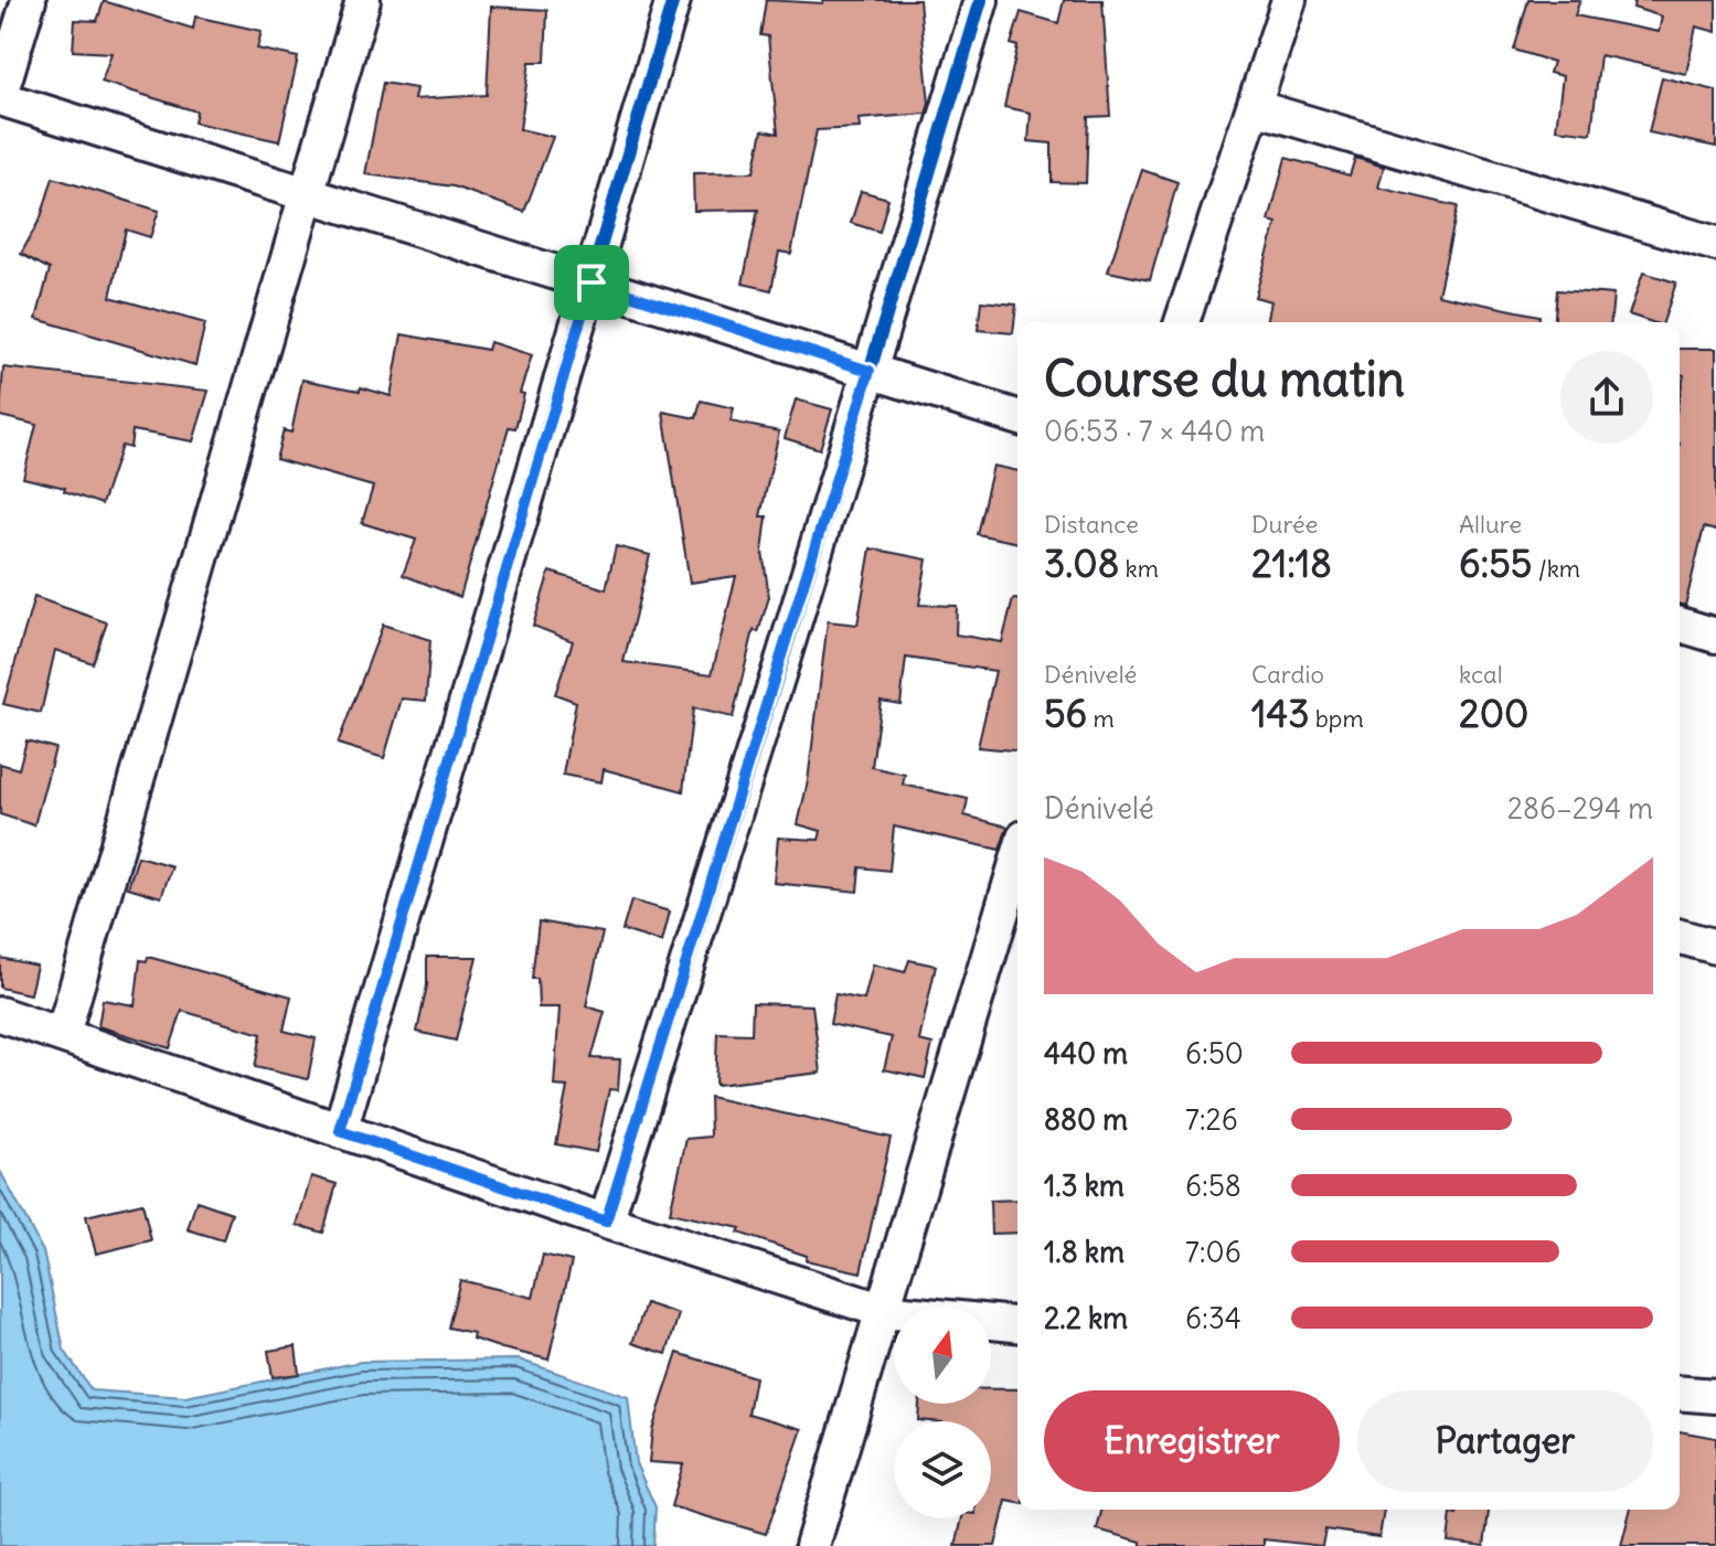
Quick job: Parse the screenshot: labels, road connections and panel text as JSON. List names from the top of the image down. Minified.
{"north":"top","page":{"heading":["Course du matin","06:53 · 7 × 440 m"],"stats":[["Distance","3.08 km"],["Durée","21:18"],["Allure","6:55 /km"],["Dénivelé","56 m"],["Cardio","143 bpm"],["kcal","200"]],"chart":["Dénivelé","286–294 m"],"list":[{"name":"440 m","note":"6:50"},{"name":"880 m","note":"7:26"},{"name":"1.3 km","note":"6:58"},{"name":"1.8 km","note":"7:06"},{"name":"2.2 km","note":"6:34"}],"buttons":["Enregistrer","Partager"]}}
